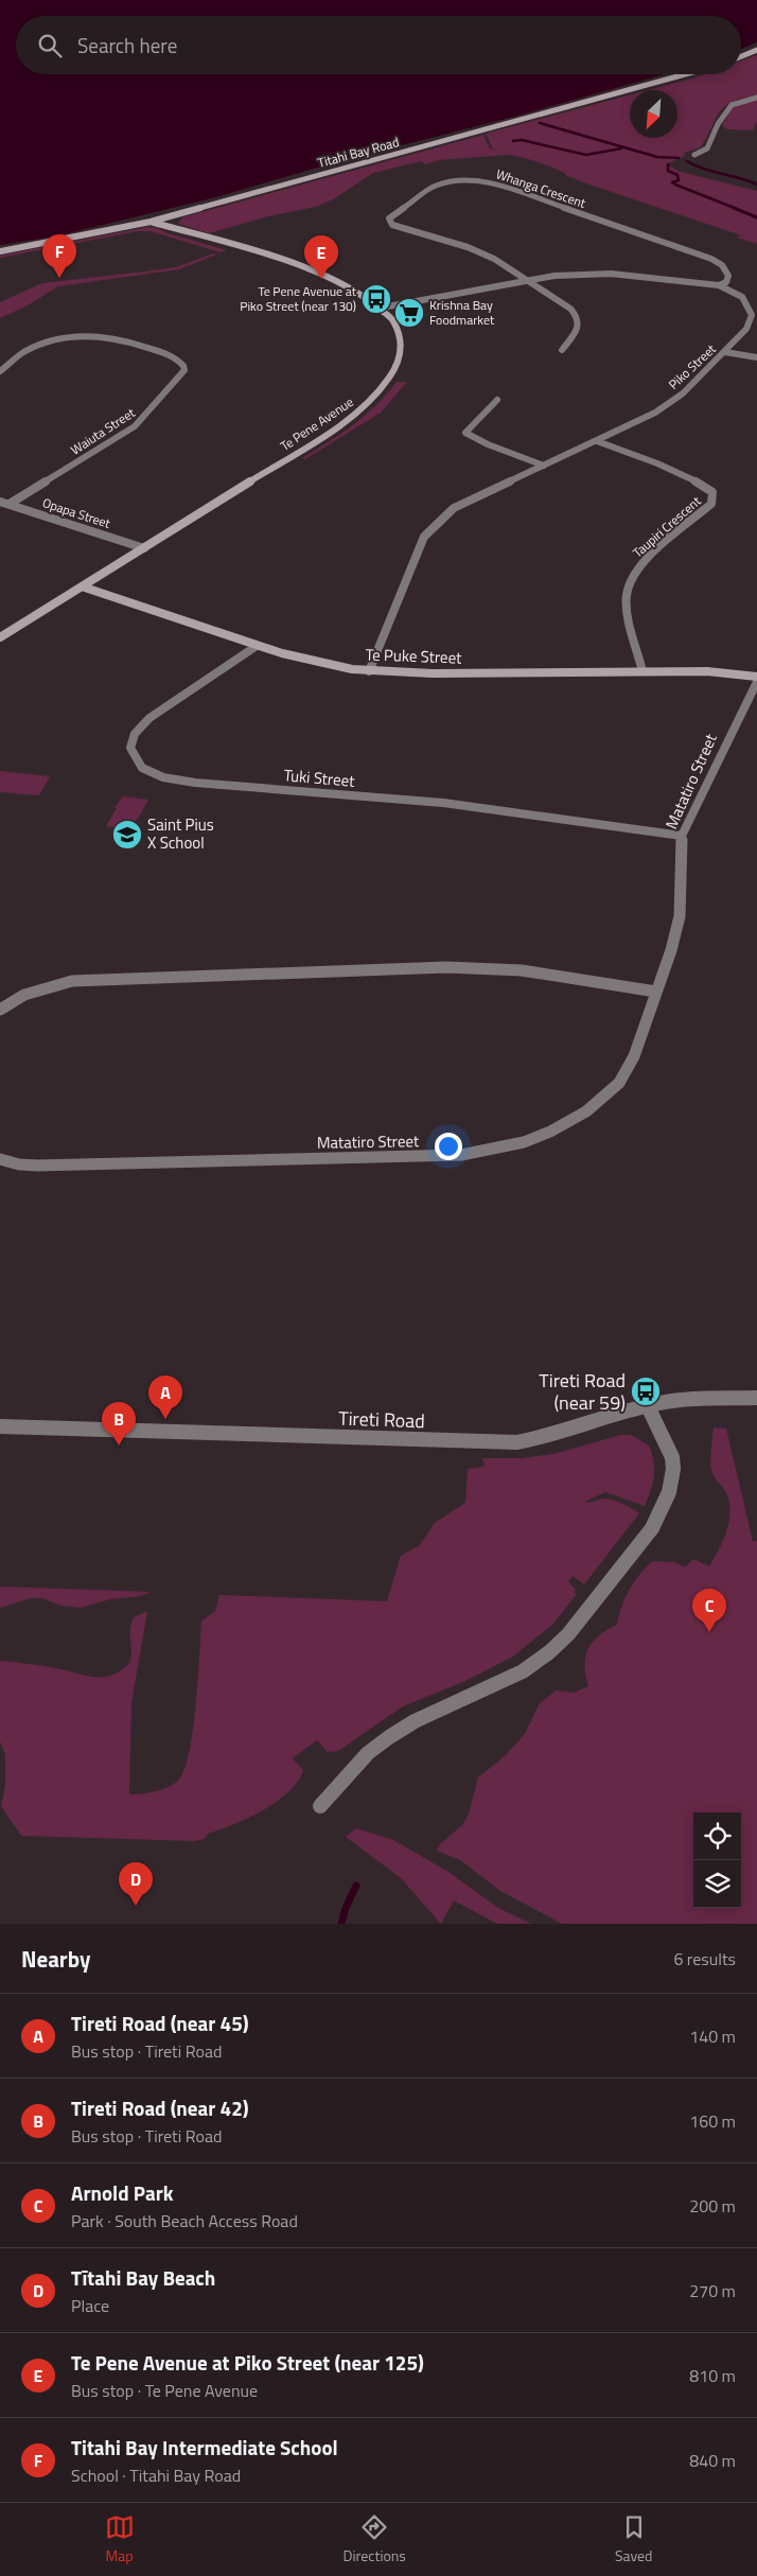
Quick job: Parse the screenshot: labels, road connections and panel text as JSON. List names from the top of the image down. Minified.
{"streets":{"street":["Titahi Bay Road","Whanga Crescent","Piko Street","Te Pene Avenue","Waiuta Street","Opapa Street","Taupiri Crescent","Te Puke Street","Tuki Street","Matatiro Street","Tireti Road"]},"crossings":[["Titahi Bay Road","Te Pene Avenue"],["Whanga Crescent","Piko Street"],["Piko Street","Te Pene Avenue"],["Piko Street","Taupiri Crescent"],["Piko Street","Te Puke Street"],["Te Pene Avenue","Opapa Street"],["Te Pene Avenue","Te Puke Street"],["Waiuta Street","Opapa Street"],["Taupiri Crescent","Te Puke Street"],["Te Puke Street","Tuki Street"],["Tuki Street","Matatiro Street"]],"places":{"bus stop":["Te Pene Avenue at Piko Street (near 130)","Tireti Road (near 59)"],"supermarket":["Krishna Bay Foodmarket"],"school or university":["Saint Pius X School"]},"north":"bottom left","page":{"search":"Search here","pins":["F","E","A","B","C","D"],"heading":["Nearby","6 results"],"list":[{"mark":"A","name":"Tireti Road (near 45)","note":"Bus stop · Tireti Road","value":"140 m"},{"mark":"B","name":"Tireti Road (near 42)","note":"Bus stop · Tireti Road","value":"160 m"},{"mark":"C","name":"Arnold Park","note":"Park · South Beach Access Road","value":"200 m"},{"mark":"D","name":"Tītahi Bay Beach","note":"Place","value":"270 m"},{"mark":"E","name":"Te Pene Avenue at Piko Street (near 125)","note":"Bus stop · Te Pene Avenue","value":"810 m"},{"mark":"F","name":"Titahi Bay Intermediate School","note":"School · Titahi Bay Road","value":"840 m"}],"nav":["Map","Directions","Saved"]}}
